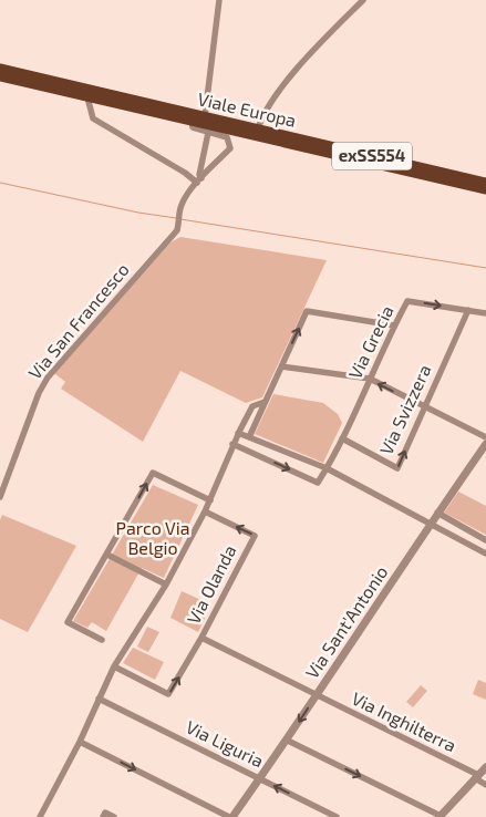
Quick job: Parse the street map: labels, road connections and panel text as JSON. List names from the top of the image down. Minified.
{"streets":{"main road":["Viale Europa","exSS554"],"street":["Via San Francesco","Via Grecia","Via Svizzera","Via Olanda","Via Sant'Antonio","Via Inghilterra","Via Liguria"]},"crossings":[["Viale Europa","Via San Francesco"],["Via Grecia","Via Svizzera"],["Via Olanda","Via Sant'Antonio"],["Via Olanda","Via Inghilterra"],["Via Sant'Antonio","Via Inghilterra"],["Via Sant'Antonio","Via Liguria"]],"parks":["Parco Via Belgio"]}
